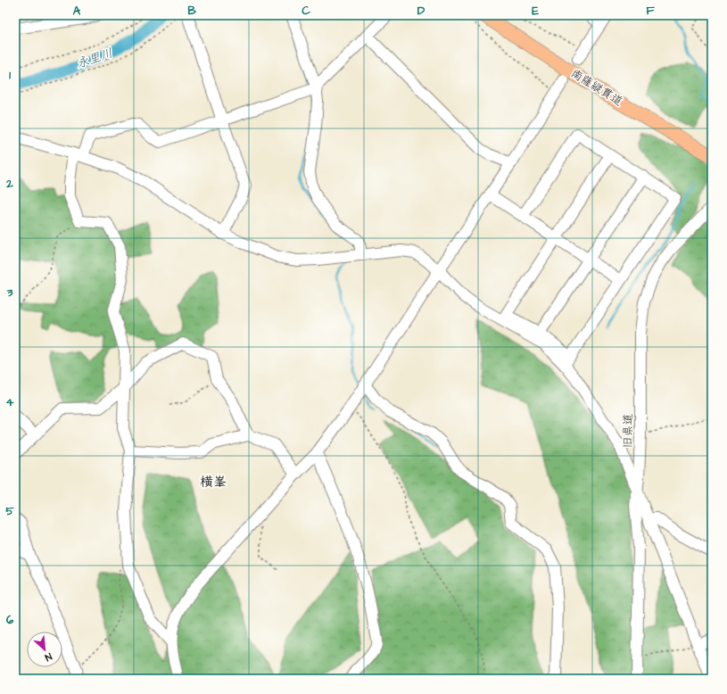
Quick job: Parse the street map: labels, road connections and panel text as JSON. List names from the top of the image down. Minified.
{"streets":{"main road":["南薩縦貫道"],"street":["旧県道"]},"districts":["横峯"],"water":["永里川"],"north":"bottom right","grid":{"columns":["A","B","C","D","E","F"],"rows":["1","2","3","4","5","6"]}}
